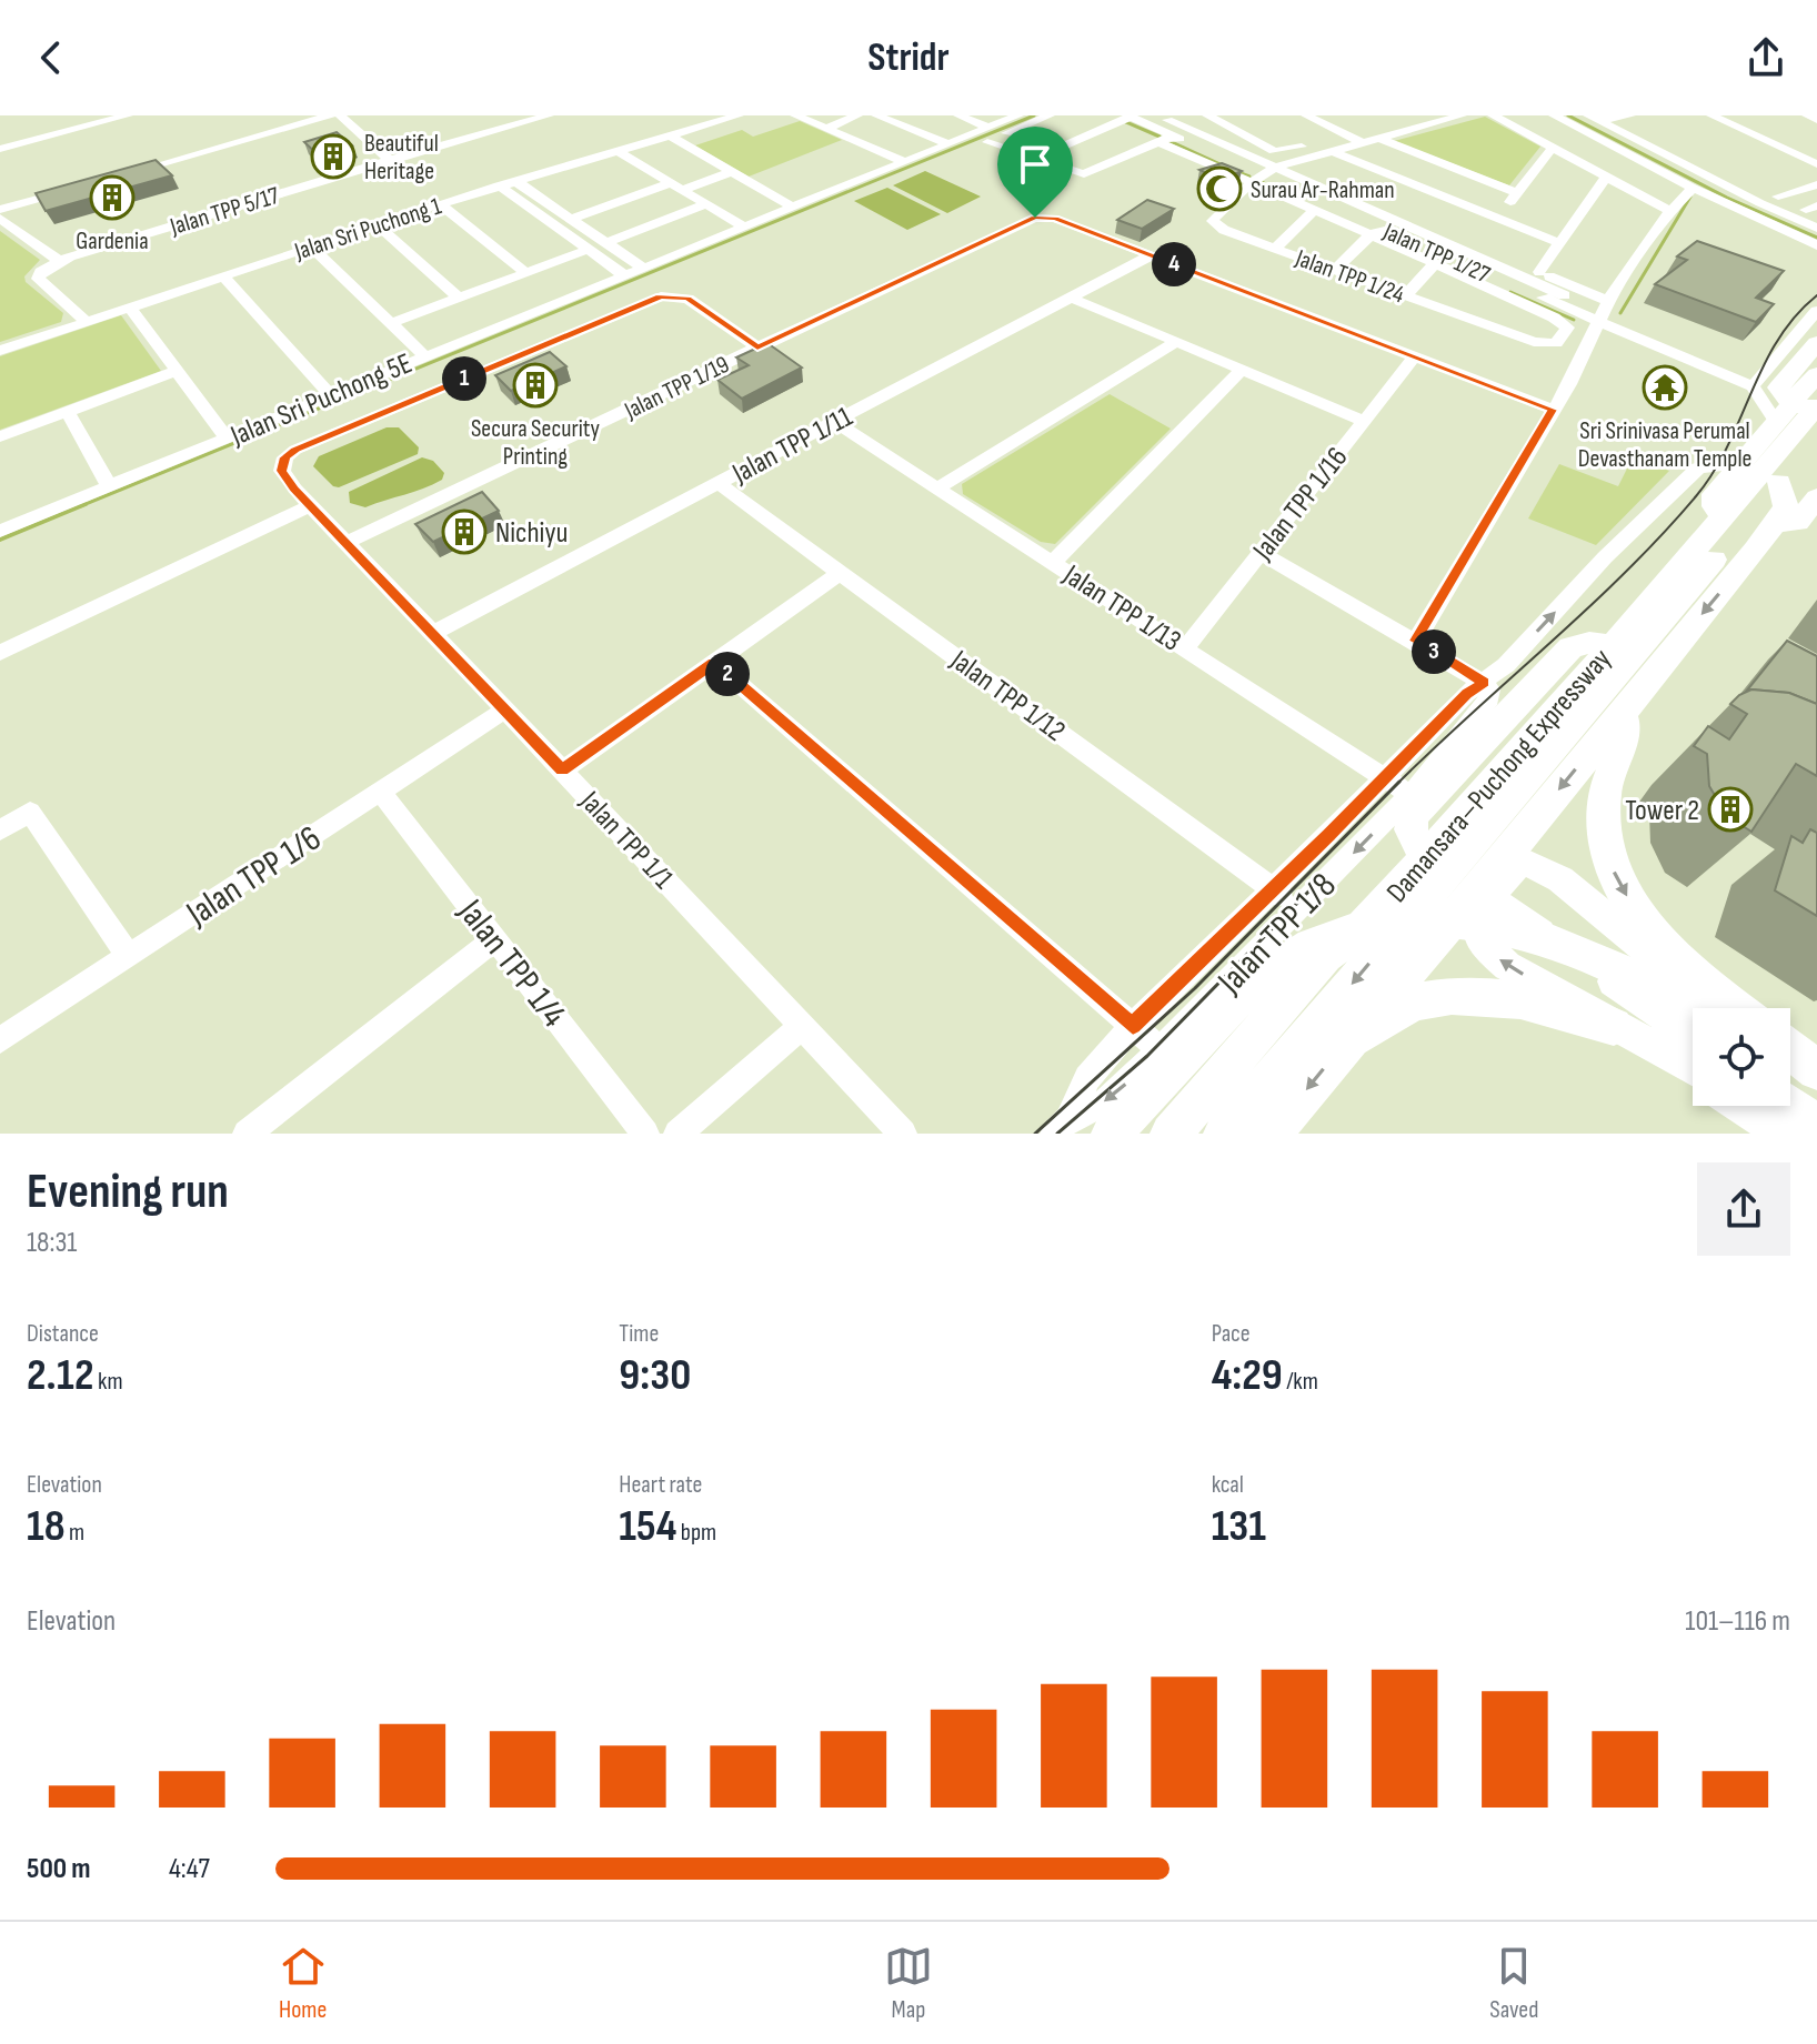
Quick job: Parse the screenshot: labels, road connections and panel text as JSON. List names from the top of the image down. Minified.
{"streets":{"highway":["Damansara–Puchong Expressway"],"street":["Jalan TPP 5/17","Jalan Sri Puchong 1","Jalan TPP 1/27","Jalan TPP 1/24","Jalan TPP 1/19","Jalan Sri Puchong 5E","Jalan TPP 1/11","Jalan TPP 1/16","Jalan TPP 1/13","Jalan TPP 1/12","Jalan TPP 1/1","Jalan TPP 1/6","Jalan TPP 1/8","Jalan TPP 1/4"]},"crossings":[["Jalan TPP 1/27","Jalan TPP 1/24"],["Jalan TPP 1/19","Jalan TPP 1/11"],["Jalan TPP 1/19","Jalan TPP 1/16"],["Jalan TPP 1/19","Jalan TPP 1/1"],["Jalan TPP 1/11","Jalan TPP 1/13"],["Jalan TPP 1/11","Jalan TPP 1/12"],["Jalan TPP 1/11","Jalan TPP 1/1"],["Jalan TPP 1/16","Jalan TPP 1/13"],["Jalan TPP 1/13","Jalan TPP 1/8"],["Jalan TPP 1/12","Jalan TPP 1/8"],["Jalan TPP 1/1","Jalan TPP 1/6"],["Jalan TPP 1/6","Jalan TPP 1/4"]],"places":{"building":["Beautiful Heritage","Gardenia","Secura Security Printing","Nichiyu","Tower 2"],"mosque":["Surau Ar-Rahman"],"temple":["Sri Srinivasa Perumal Devasthanam Temple"]},"page":{"header":"Stridr","pins":["4","1","3","2"],"heading":["Evening run","18:31"],"stats":[["Distance","2.12 km"],["Time","9:30"],["Pace","4:29 /km"],["Elevation","18 m"],["Heart rate","154 bpm"],["kcal","131"]],"chart":["Elevation","101–116 m"],"list":[{"name":"500 m","note":"4:47"}],"tabs":["Home","Map","Saved"]}}
